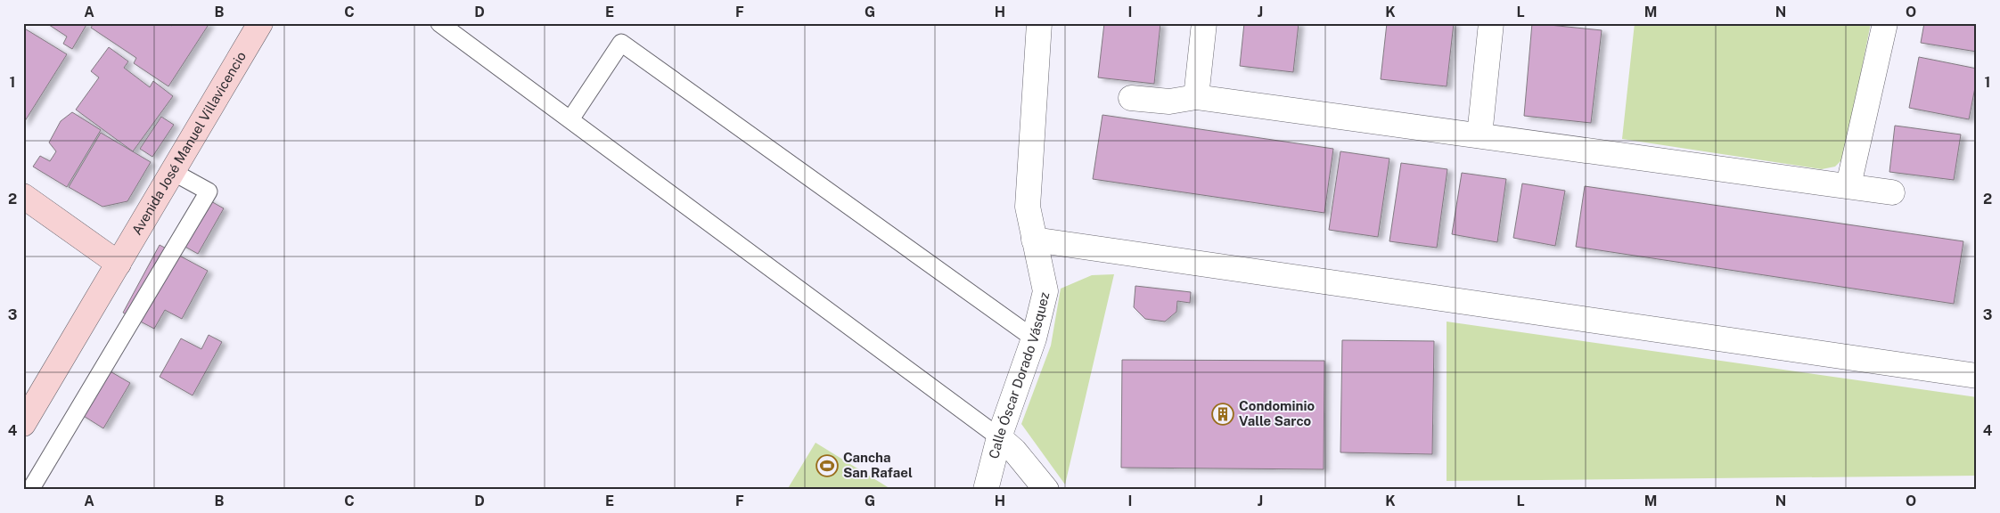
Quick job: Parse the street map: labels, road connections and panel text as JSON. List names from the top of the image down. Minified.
{"streets":{"main road":["Avenida José Manuel Villavicencio"],"street":["Calle Óscar Dorado Vásquez"]},"places":{"building":["Condominio Valle Sarco"],"sports":["Cancha San Rafael"]},"grid":{"columns":["A","B","C","D","E","F","G","H","I","J","K","L","M","N","O"],"rows":["1","2","3","4"]}}
